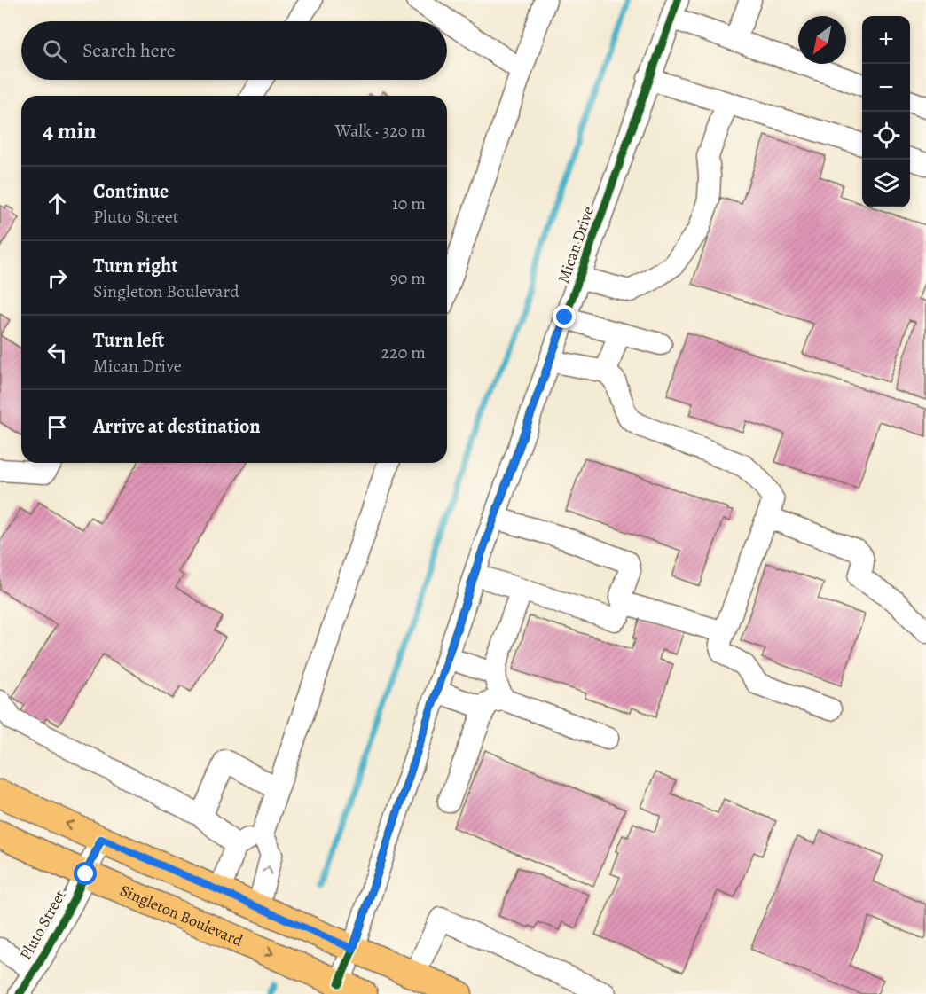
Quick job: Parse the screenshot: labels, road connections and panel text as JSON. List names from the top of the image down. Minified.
{"streets":{"main road":["Singleton Boulevard"],"street":["Mican Drive","Pluto Street"]},"crossings":[["Mican Drive","Singleton Boulevard"],["Singleton Boulevard","Pluto Street"]],"north":"bottom left","page":{"map_buttons":["+","−"],"search":"Search here","heading":["4 min","Walk · 320 m"],"list":[["Continue","Pluto Street","10 m"],["Turn right","Singleton Boulevard","90 m"],["Turn left","Mican Drive","220 m"],"Arrive at destination"]}}
